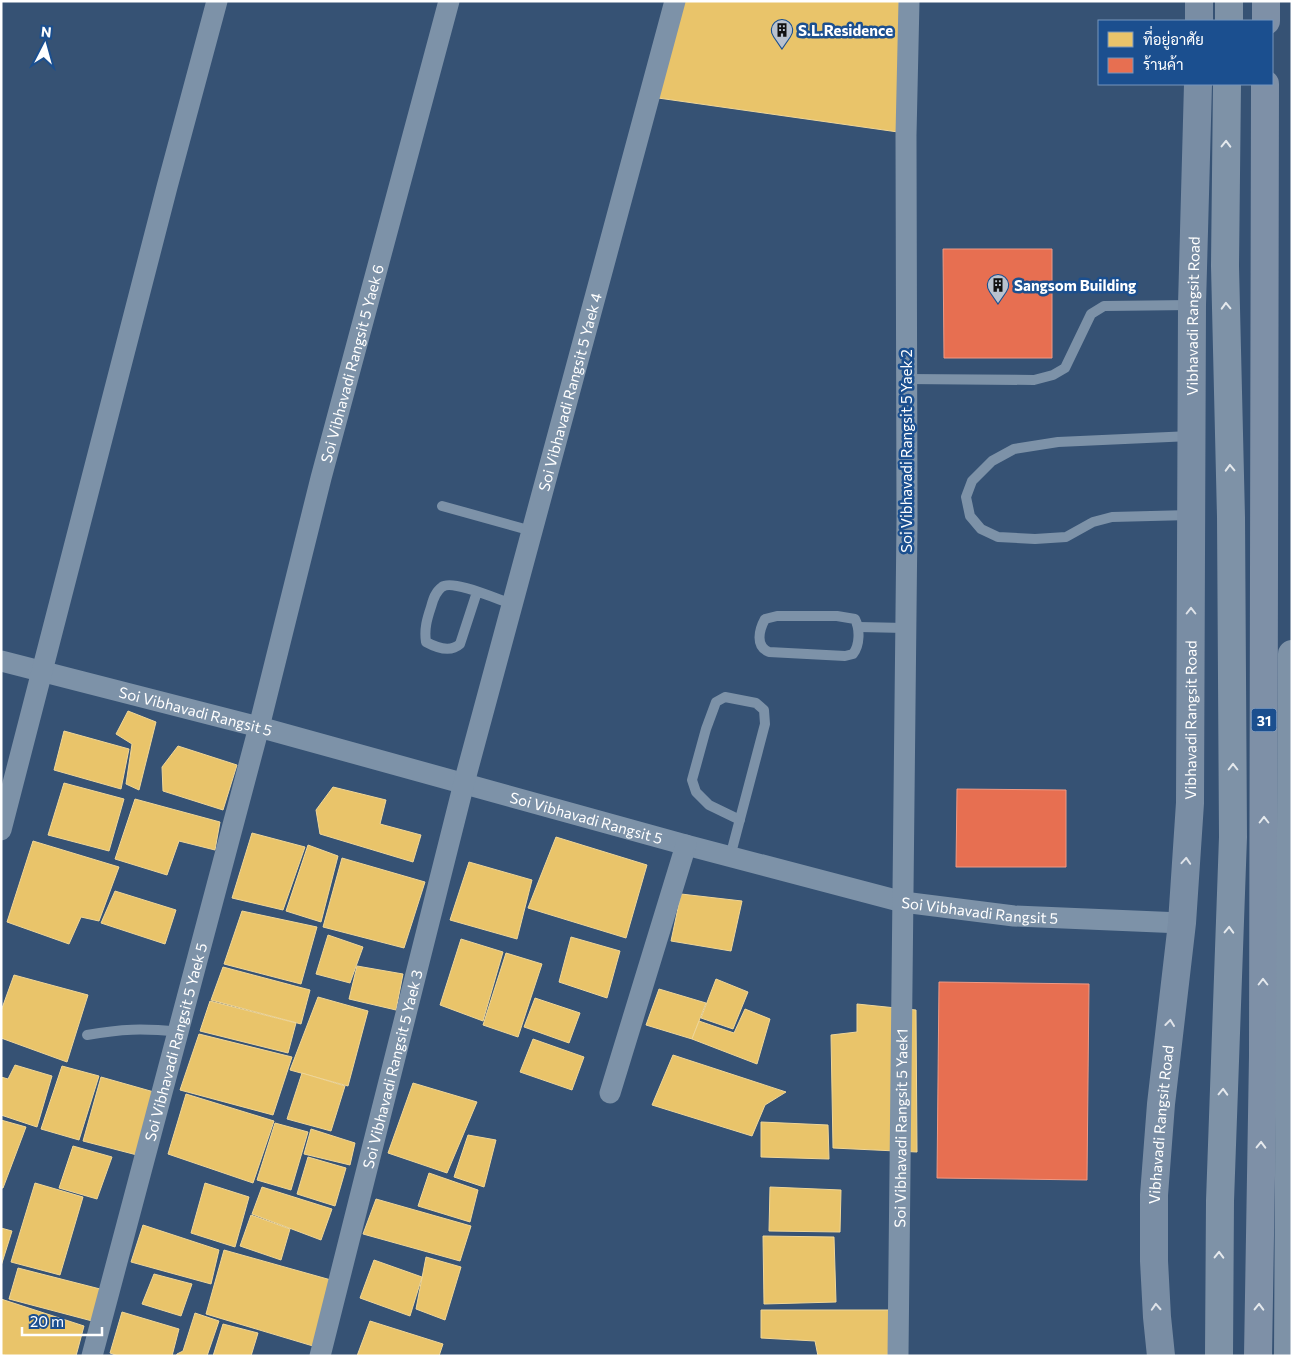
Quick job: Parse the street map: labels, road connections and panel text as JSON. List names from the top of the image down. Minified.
{"streets":{"highway":["31"],"main road":["Vibhavadi Rangsit Road"],"street":["Soi Vibhavadi Rangsit 5 Yaek 6","Soi Vibhavadi Rangsit 5 Yaek 4","Soi Vibhavadi Rangsit 5 Yaek 2","Soi Vibhavadi Rangsit 5","Soi Vibhavadi Rangsit 5 Yaek 5","Soi Vibhavadi Rangsit 5 Yaek 3","Soi Vibhavadi Rangsit 5 Yaek1"]},"crossings":[["Vibhavadi Rangsit Road","Soi Vibhavadi Rangsit 5"],["Soi Vibhavadi Rangsit 5 Yaek 6","Soi Vibhavadi Rangsit 5"],["Soi Vibhavadi Rangsit 5 Yaek 6","Soi Vibhavadi Rangsit 5 Yaek 5"],["Soi Vibhavadi Rangsit 5 Yaek 4","Soi Vibhavadi Rangsit 5"],["Soi Vibhavadi Rangsit 5 Yaek 4","Soi Vibhavadi Rangsit 5 Yaek 3"],["Soi Vibhavadi Rangsit 5 Yaek 2","Soi Vibhavadi Rangsit 5"],["Soi Vibhavadi Rangsit 5 Yaek 2","Soi Vibhavadi Rangsit 5 Yaek1"],["Soi Vibhavadi Rangsit 5","Soi Vibhavadi Rangsit 5 Yaek 5"],["Soi Vibhavadi Rangsit 5","Soi Vibhavadi Rangsit 5 Yaek 3"],["Soi Vibhavadi Rangsit 5","Soi Vibhavadi Rangsit 5 Yaek1"]],"one_way":["Vibhavadi Rangsit Road"],"places":{"building":["S.L.Residence","Sangsom Building"]},"legend":["ที่อยู่อาศัย","ร้านค้า"],"scale_bar":"20 m","north":"top"}
